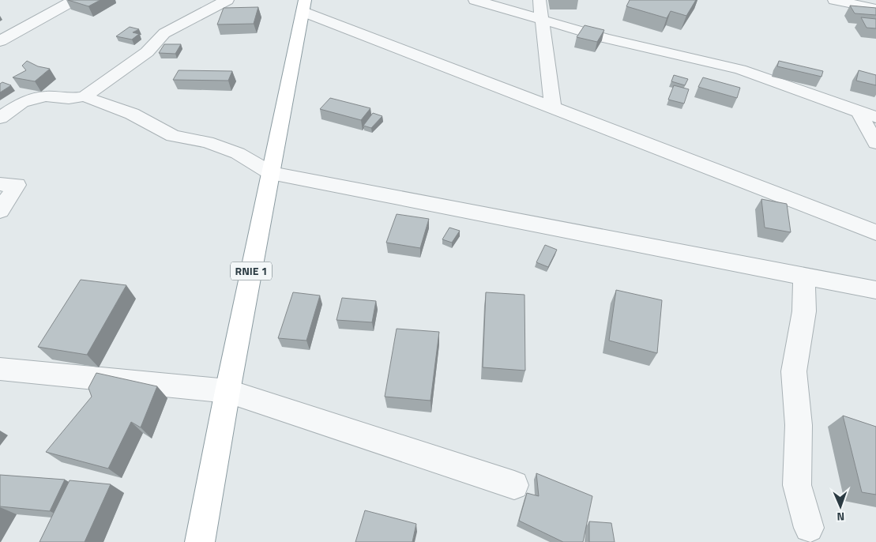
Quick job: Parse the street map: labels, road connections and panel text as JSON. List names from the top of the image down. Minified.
{"streets":{"highway":["RNIE 1"]},"north":"bottom"}
